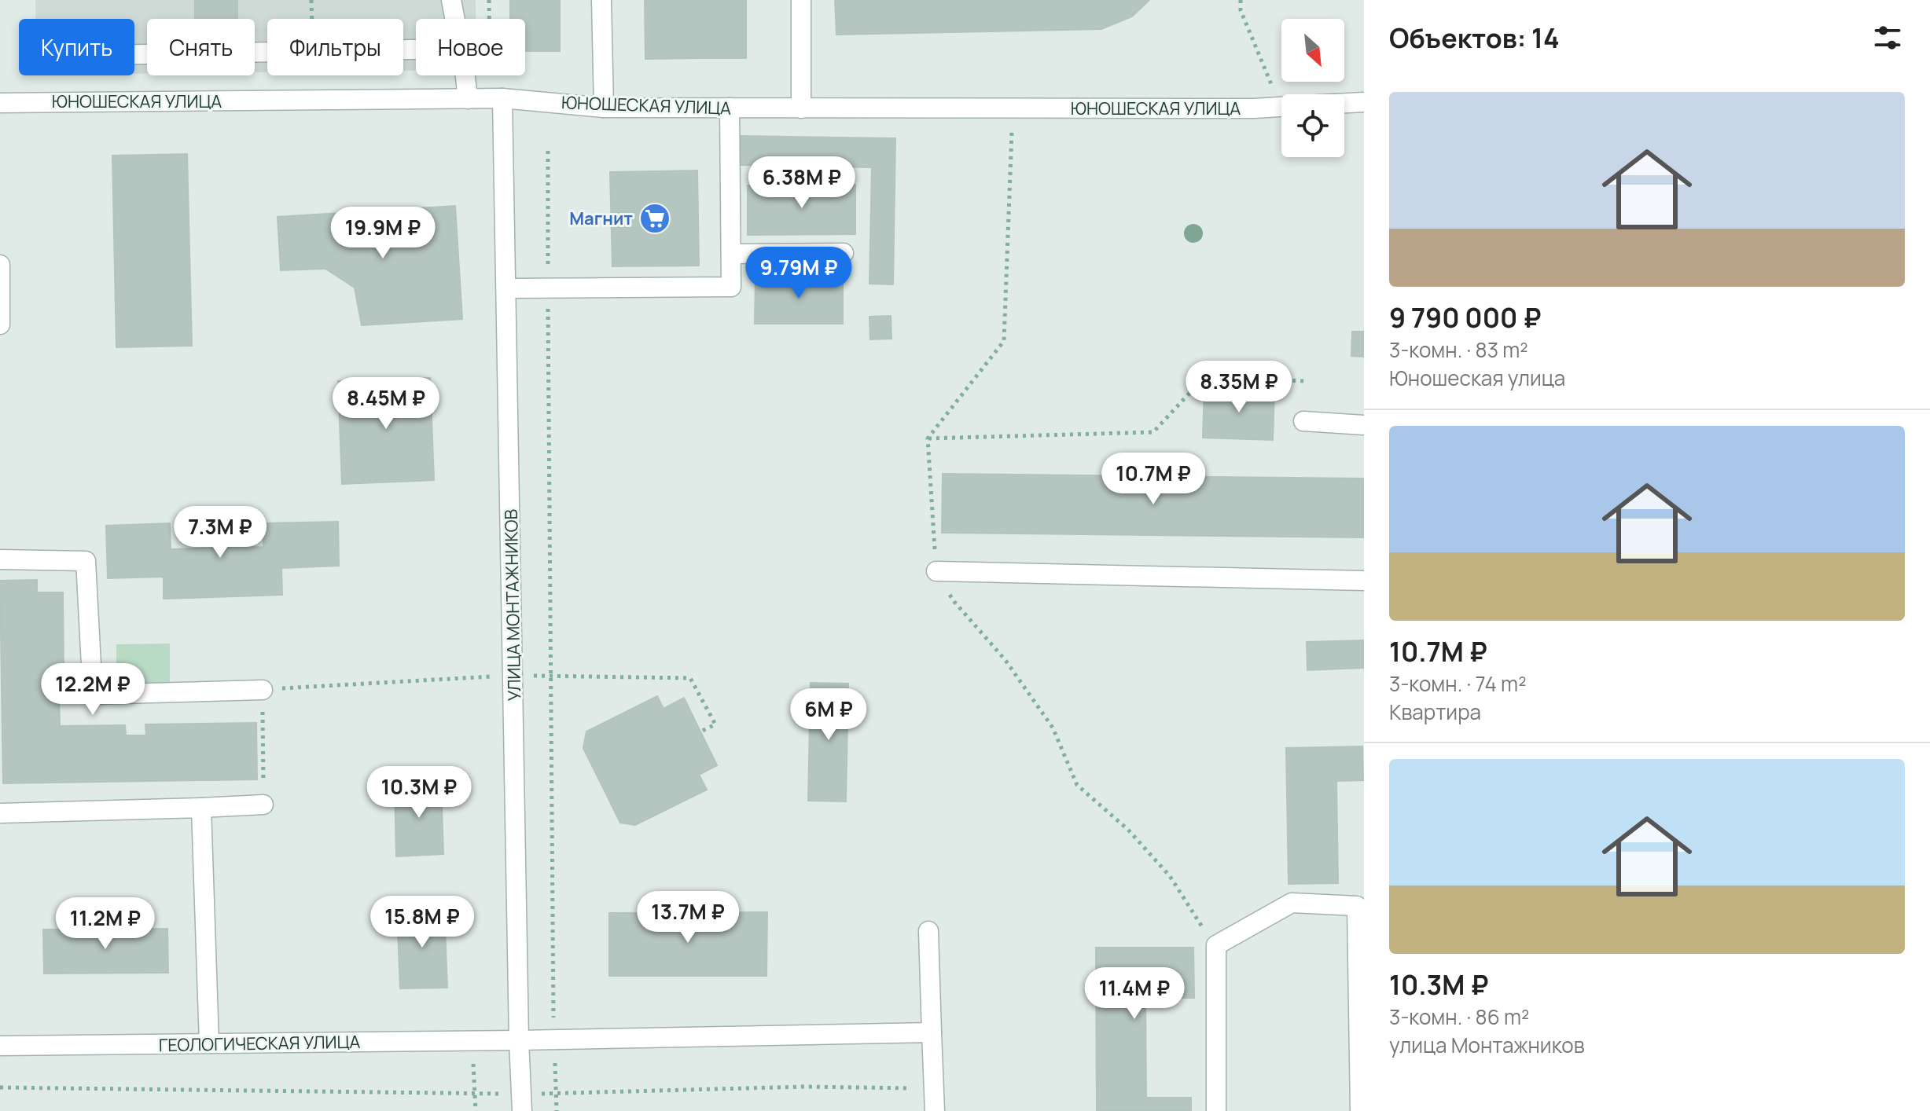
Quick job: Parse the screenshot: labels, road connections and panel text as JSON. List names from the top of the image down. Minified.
{"streets":{"street":["ЮНОШЕСКАЯ УЛИЦА","УЛИЦА МОНТАЖНИКОВ","ГЕОЛОГИЧЕСКАЯ УЛИЦА"]},"crossings":[["ЮНОШЕСКАЯ УЛИЦА","УЛИЦА МОНТАЖНИКОВ"],["УЛИЦА МОНТАЖНИКОВ","ГЕОЛОГИЧЕСКАЯ УЛИЦА"]],"places":{"supermarket":["Магнит"]},"north":"bottom right","page":{"heading":"Объектов: 14","chip":["Купить","Снять","Фильтры","Новое"],"list":[{"name":"9 790 000 ₽","note":"3-комн. · 83 m² · Юношеская улица"},{"name":"10.7M ₽","note":"3-комн. · 74 m² · Квартира"},{"name":"10.3M ₽","note":"3-комн. · 86 m² · улица Монтажников"}],"price":["6.38M ₽","19.9M ₽","9.79M ₽","8.35M ₽","8.45M ₽","10.7M ₽","7.3M ₽","12.2M ₽","6M ₽","10.3M ₽","13.7M ₽","15.8M ₽","11.2M ₽","11.4M ₽"]}}
